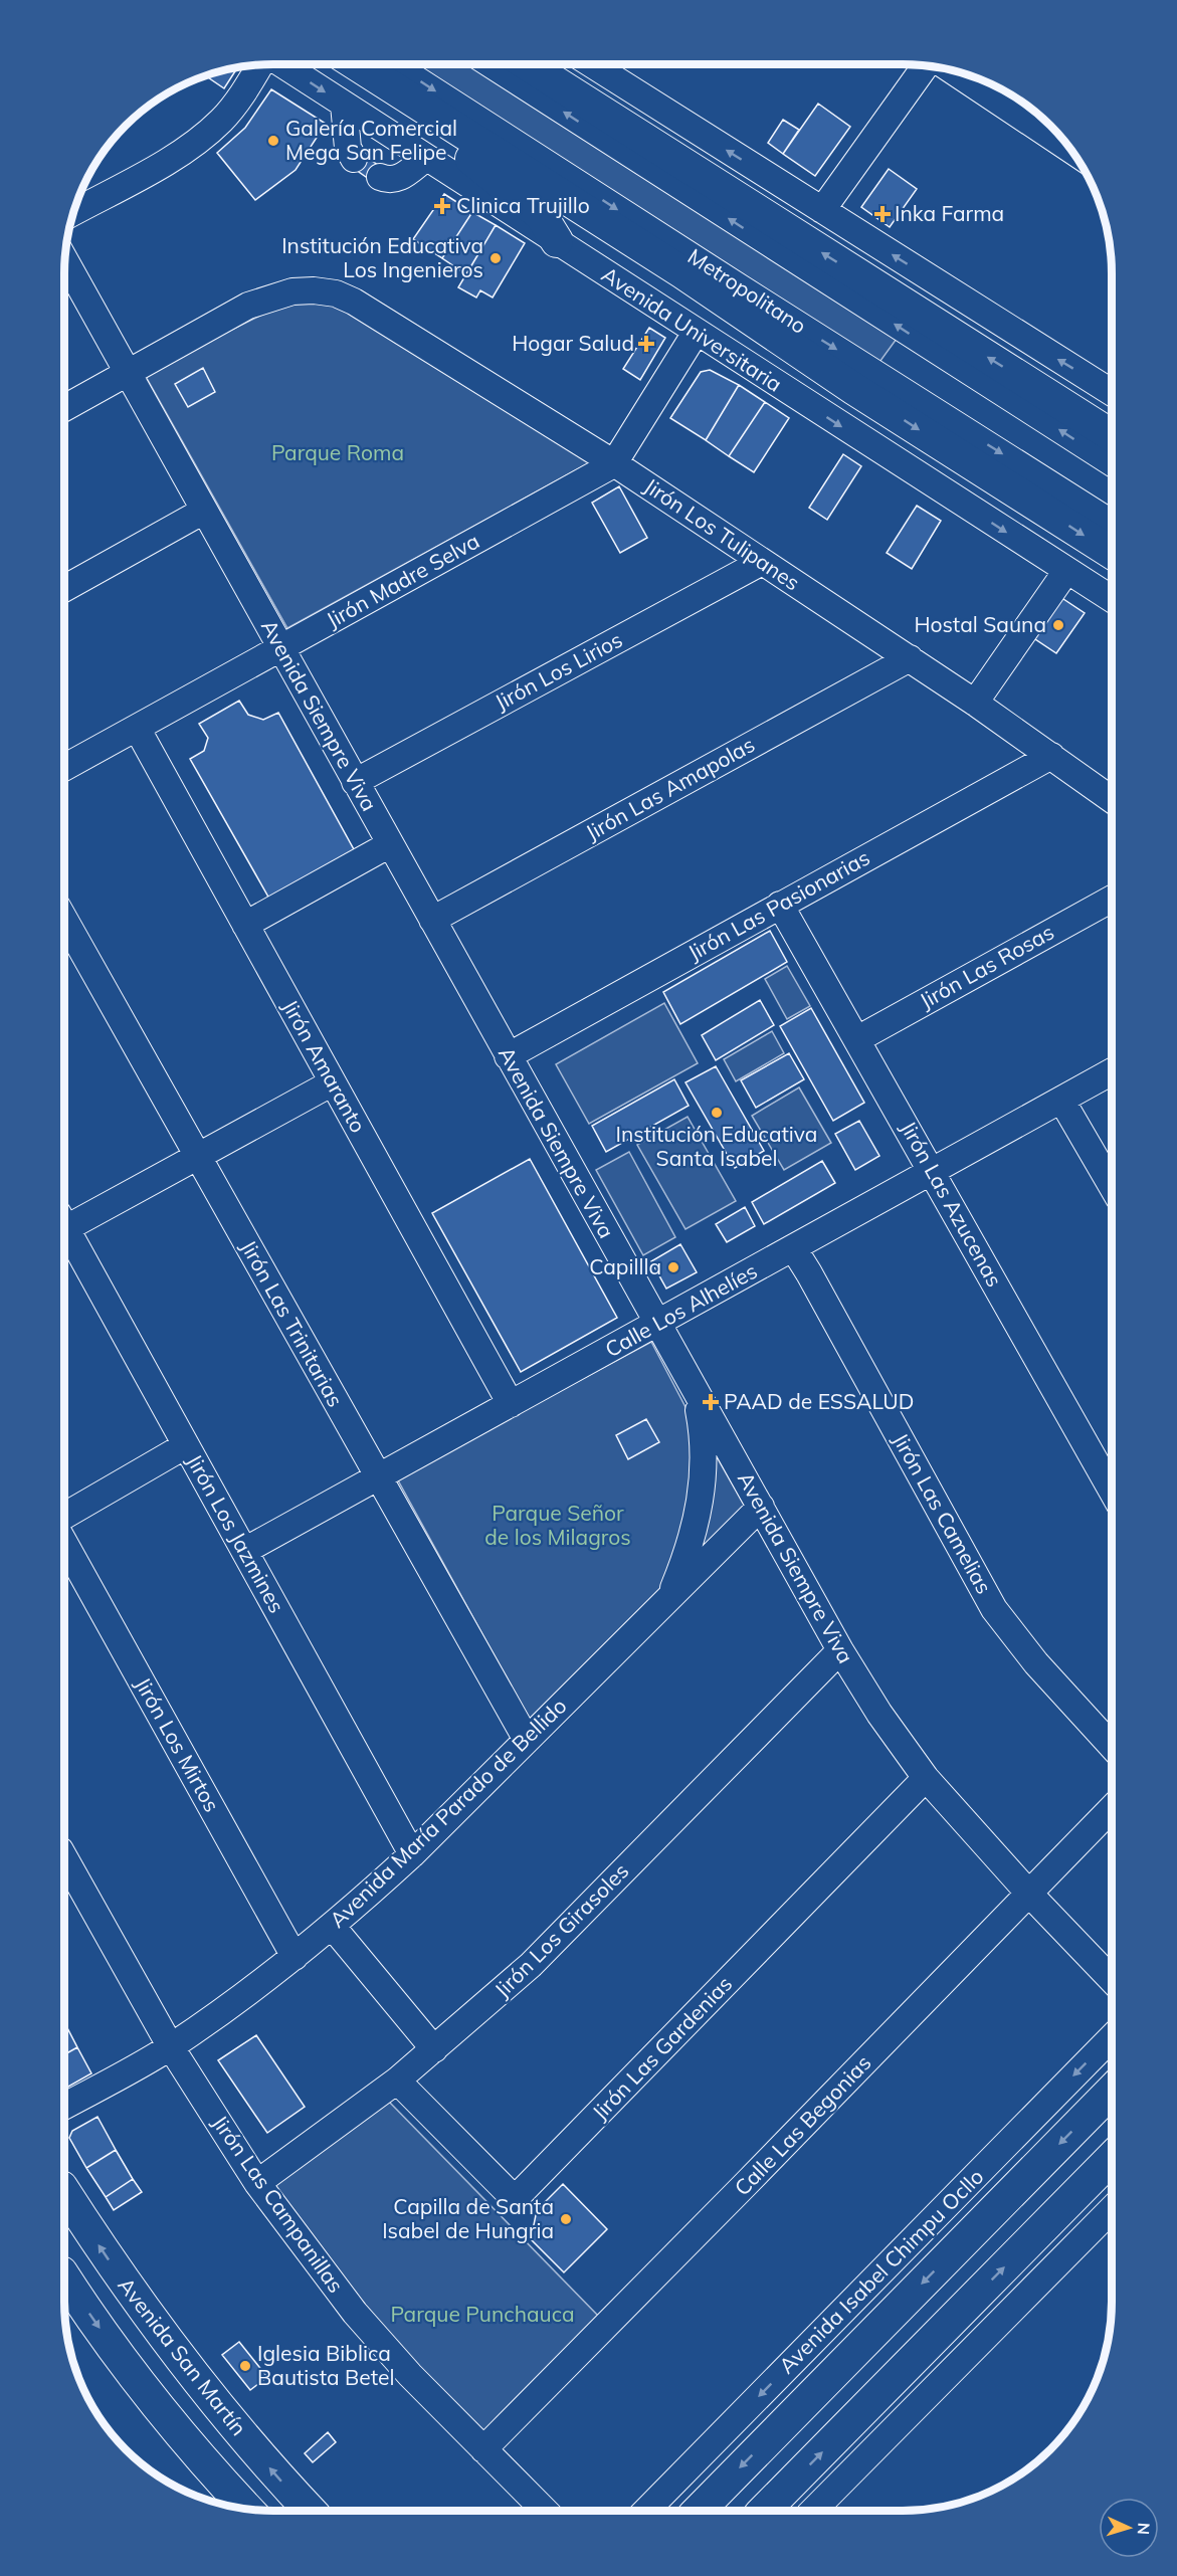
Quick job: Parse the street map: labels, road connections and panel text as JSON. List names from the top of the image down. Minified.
{"streets":{"main road":["Avenida Universitaria","Avenida Isabel Chimpu Ocllo","Avenida San Martín"],"street":["Metropolitano","Jirón Los Tulipanes","Jirón Madre Selva","Jirón Los Lirios","Avenida Siempre Viva","Jirón Las Amapolas","Jirón Las Pasionarias","Jirón Las Rosas","Jirón Amaranto","Jirón Las Azucenas","Calle Los Alhelíes","Jirón Las Trinitarias","Jirón Las Camelias","Jirón Los Jazmines","Jirón Los Mirtos","Avenida María Parado de Bellido","Jirón Los Girasoles","Jirón Las Gardenias","Calle Las Begonias","Jirón Las Campanillas"]},"crossings":[["Avenida Universitaria","Jirón Madre Selva"],["Jirón Los Tulipanes","Jirón Madre Selva"],["Jirón Los Tulipanes","Jirón Los Lirios"],["Jirón Los Tulipanes","Avenida Siempre Viva"],["Jirón Los Tulipanes","Jirón Las Amapolas"],["Jirón Los Tulipanes","Jirón Las Pasionarias"],["Jirón Madre Selva","Avenida Siempre Viva"],["Jirón Madre Selva","Jirón Amaranto"],["Jirón Los Lirios","Avenida Siempre Viva"],["Avenida Siempre Viva","Jirón Las Amapolas"],["Avenida Siempre Viva","Jirón Las Pasionarias"],["Avenida Siempre Viva","Calle Los Alhelíes"],["Avenida Siempre Viva","Avenida María Parado de Bellido"],["Avenida Siempre Viva","Jirón Los Girasoles"],["Avenida Siempre Viva","Jirón Las Gardenias"],["Avenida Siempre Viva","Calle Las Begonias"],["Jirón Las Pasionarias","Jirón Las Azucenas"],["Jirón Las Rosas","Jirón Las Azucenas"],["Jirón Amaranto","Calle Los Alhelíes"],["Jirón Las Azucenas","Calle Los Alhelíes"],["Calle Los Alhelíes","Jirón Las Trinitarias"],["Calle Los Alhelíes","Jirón Las Camelias"],["Calle Los Alhelíes","Jirón Los Jazmines"],["Jirón Las Trinitarias","Avenida María Parado de Bellido"],["Jirón Los Jazmines","Avenida María Parado de Bellido"],["Jirón Los Mirtos","Avenida María Parado de Bellido"],["Avenida María Parado de Bellido","Jirón Las Campanillas"],["Jirón Los Girasoles","Jirón Las Gardenias"],["Jirón Los Girasoles","Jirón Las Campanillas"],["Calle Las Begonias","Jirón Las Campanillas"]],"parks":["Parque Roma","Parque Señor de los Milagros","Parque Punchauca"],"places":{"other":["Galería Comercial Mega San Felipe","Institución Educativa Los Ingenieros","Hostal Sauna","Institución Educativa Santa Isabel","Capillla","Capilla de Santa Isabel de Hungria","Iglesia Biblica Bautista Betel"],"health":["Clinica Trujillo","Inka Farma","Hogar Salud","PAAD de ESSALUD"]},"north":"right"}
